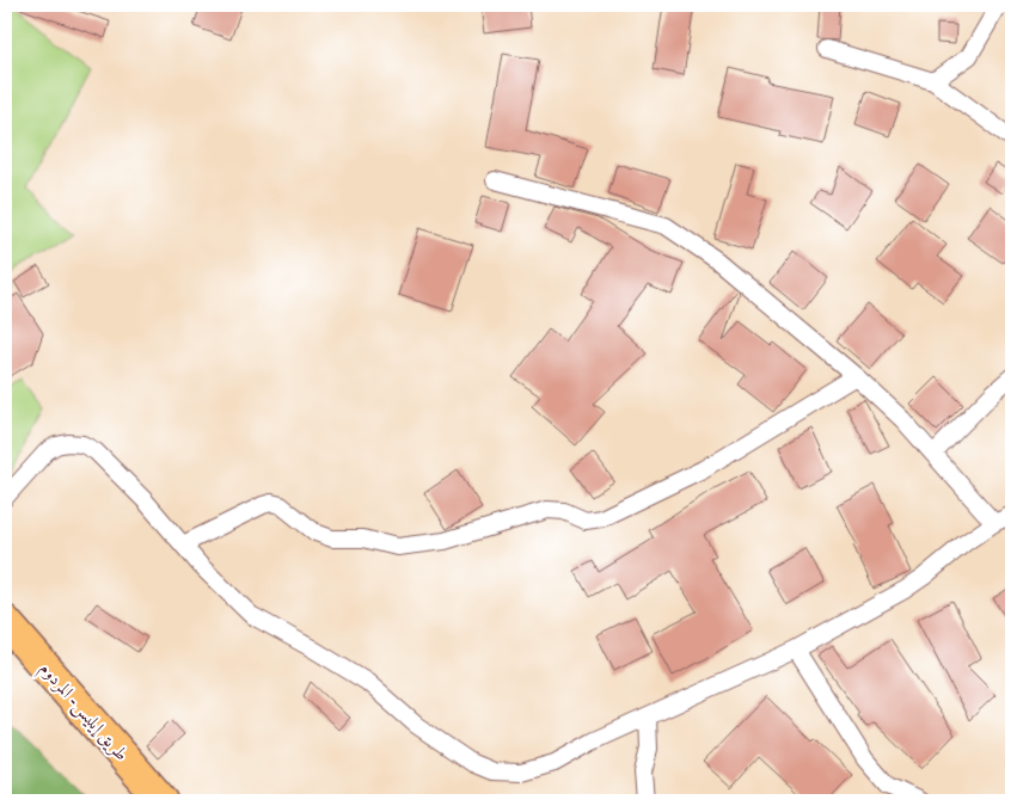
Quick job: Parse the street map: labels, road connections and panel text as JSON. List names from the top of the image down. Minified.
{"streets":{"highway":["طريق إيليس- المردوم"]}}
